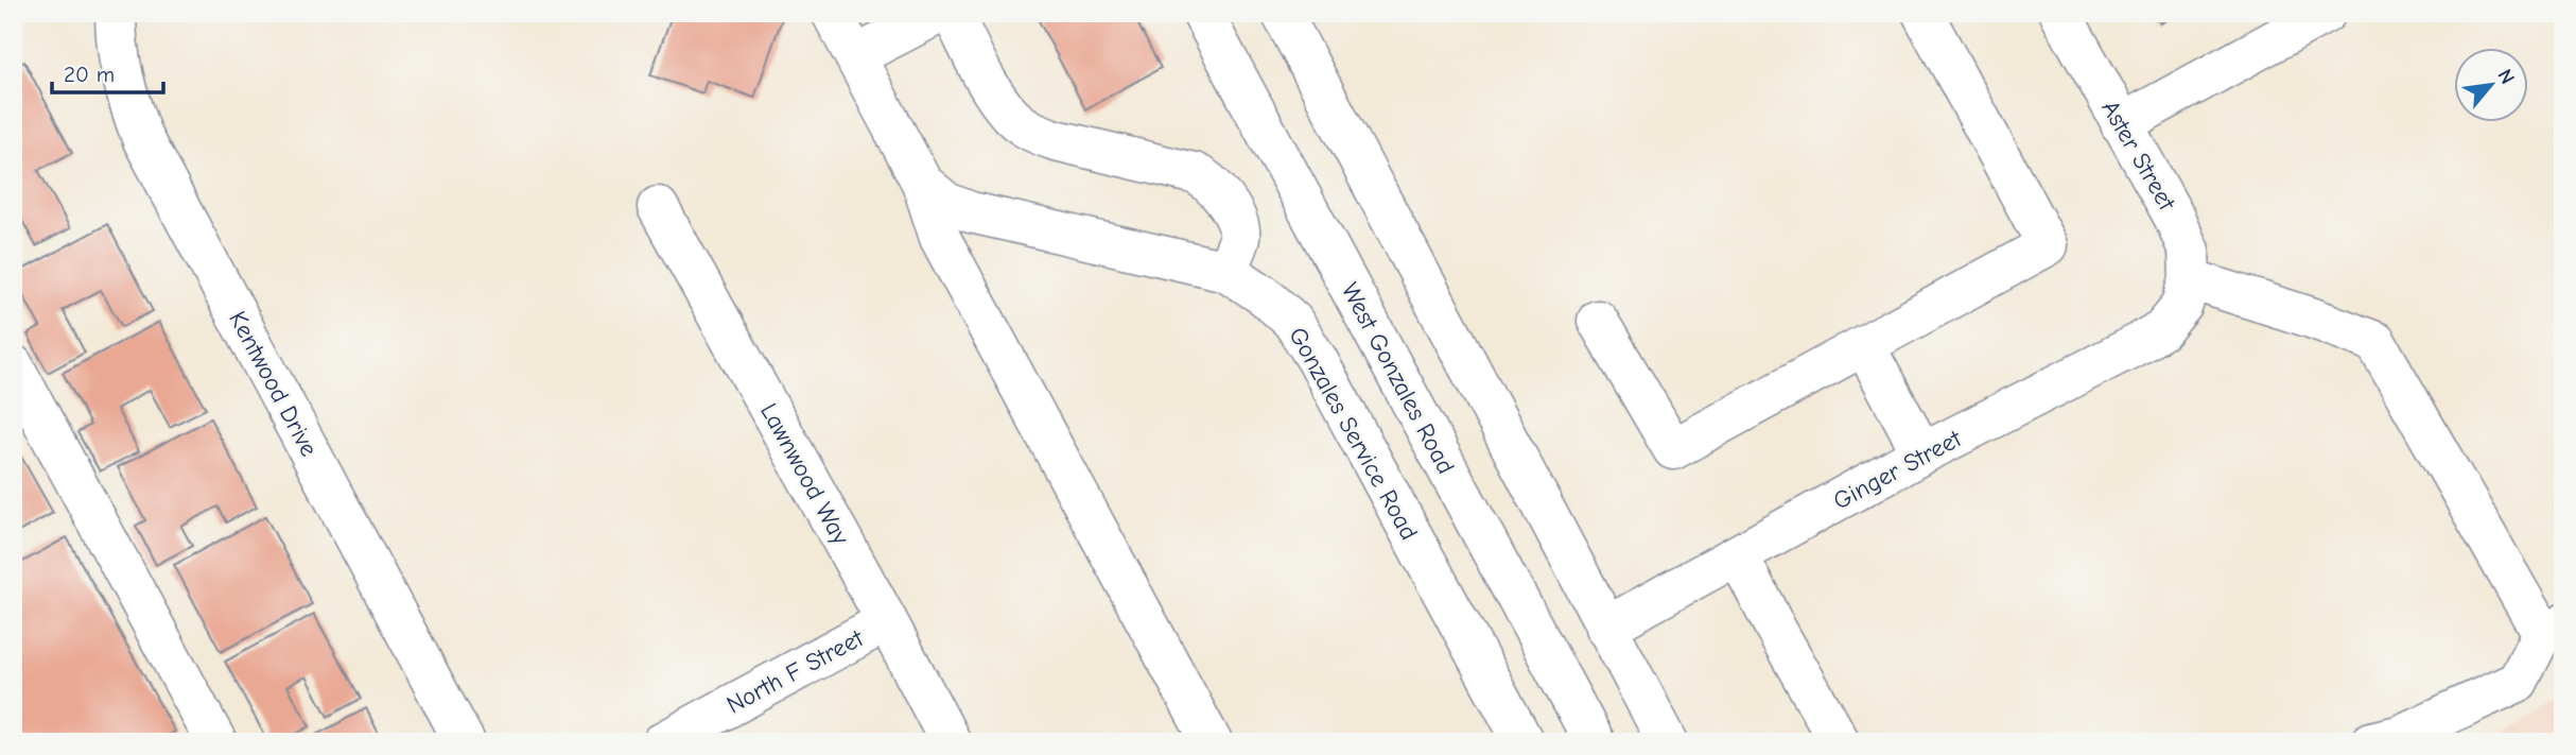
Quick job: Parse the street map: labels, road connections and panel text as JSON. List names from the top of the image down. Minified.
{"streets":{"street":["Aster Street","West Gonzales Road","Kentwood Drive","Gonzales Service Road","Ginger Street","Lawnwood Way","North F Street"]},"crossings":[["Aster Street","Ginger Street"],["Lawnwood Way","North F Street"]],"scale_bar":"20 m","north":"top right"}
